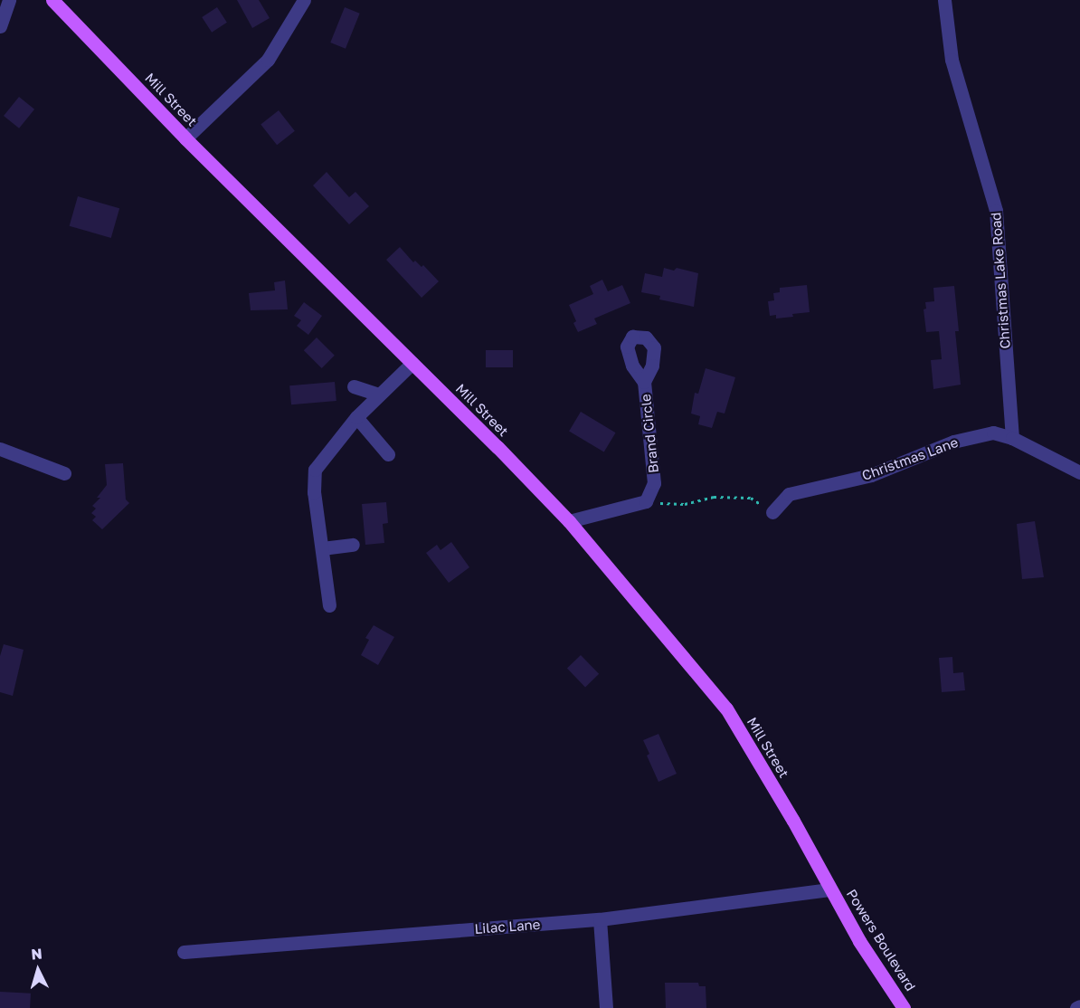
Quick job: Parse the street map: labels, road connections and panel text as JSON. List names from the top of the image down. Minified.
{"streets":{"main road":["Mill Street","Powers Boulevard"],"street":["Christmas Lake Road","Brand Circle","Christmas Lane","Lilac Lane"]},"crossings":[["Mill Street","Lilac Lane"],["Mill Street","Powers Boulevard"],["Christmas Lake Road","Christmas Lane"],["Lilac Lane","Powers Boulevard"]],"north":"top"}
